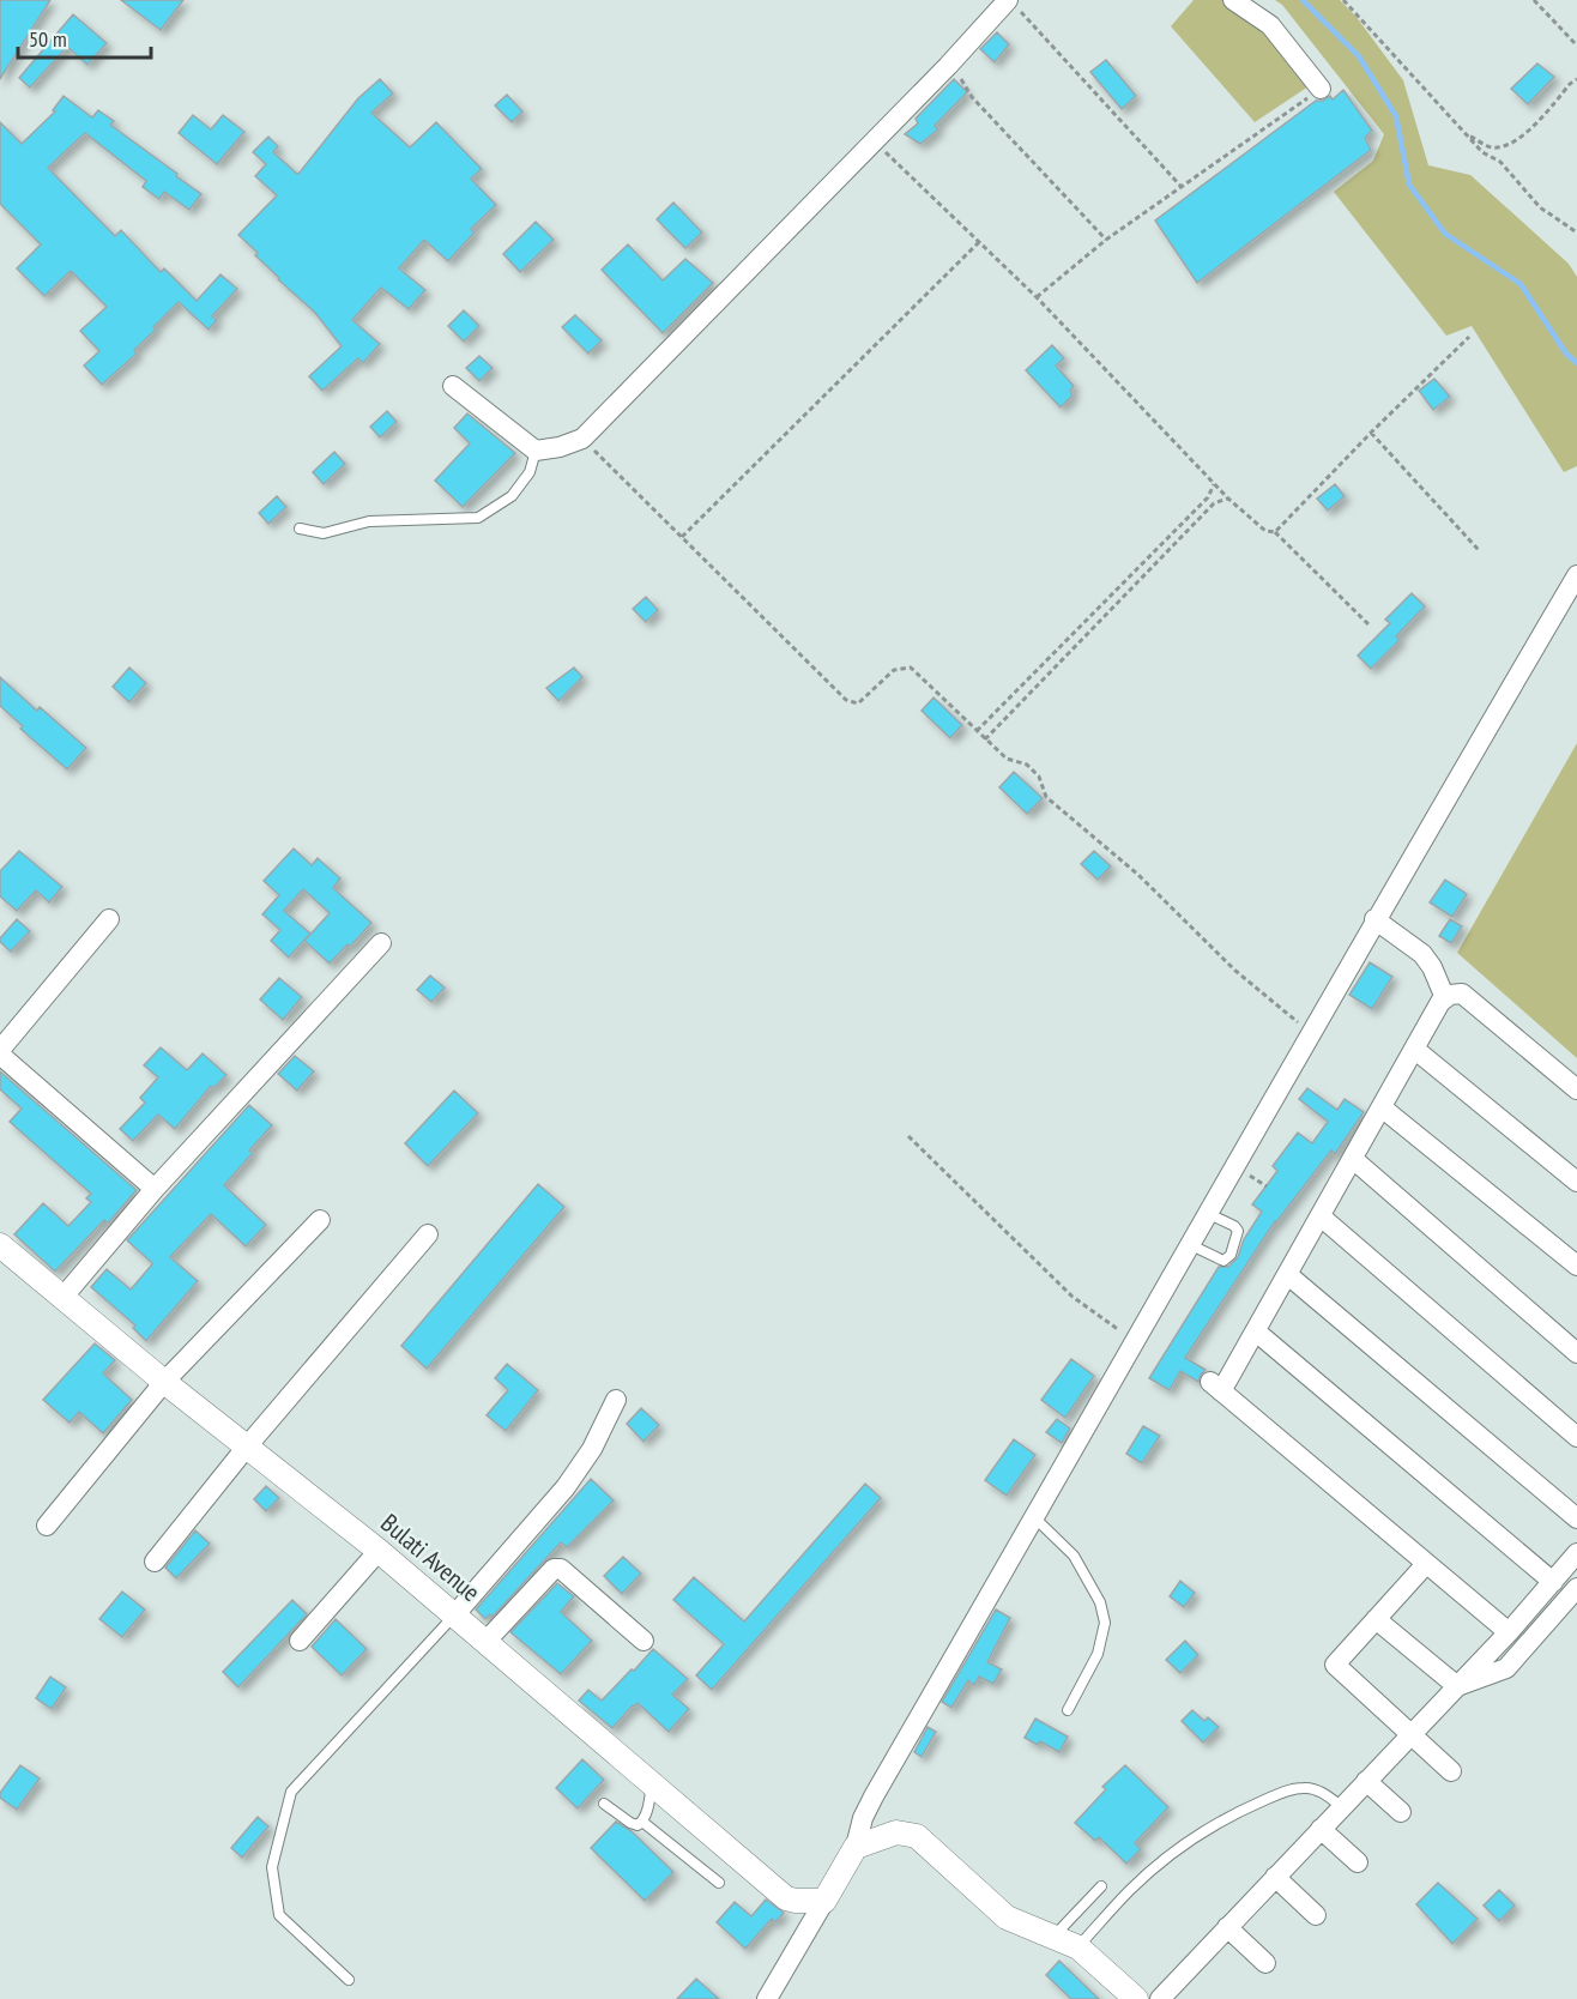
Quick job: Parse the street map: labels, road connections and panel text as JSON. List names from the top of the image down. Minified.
{"streets":{"street":["Bulati Avenue"]},"scale_bar":"50 m"}
